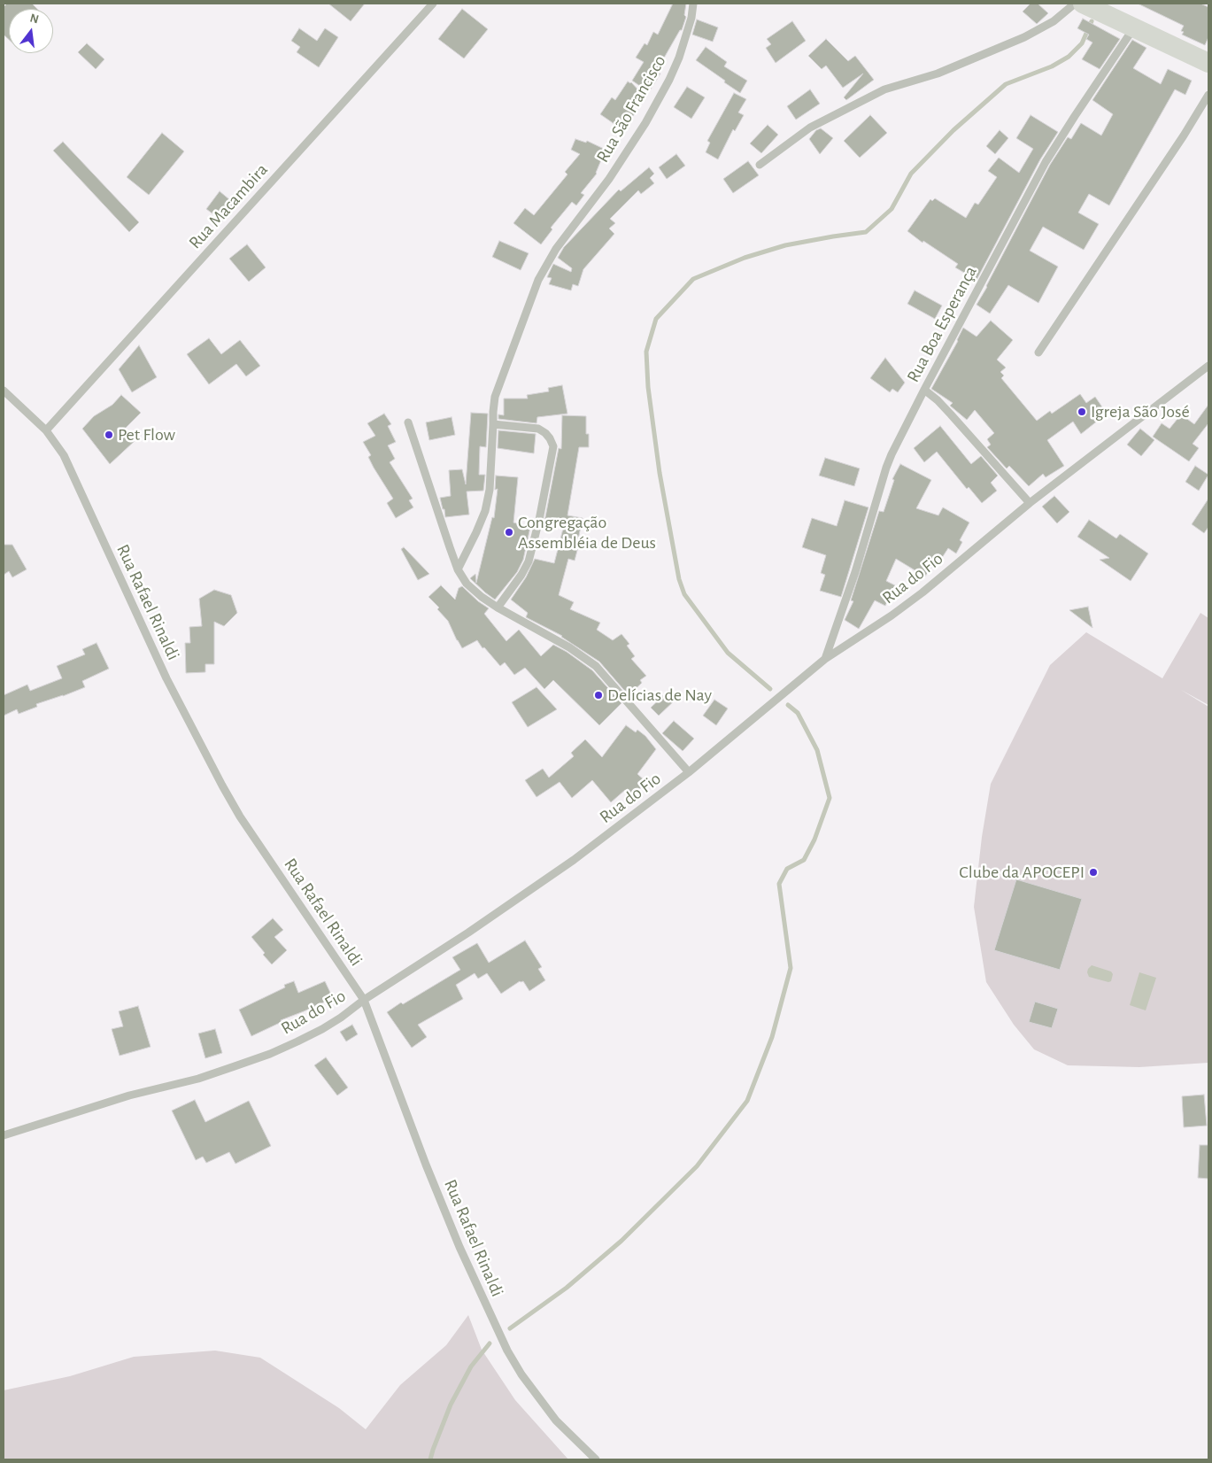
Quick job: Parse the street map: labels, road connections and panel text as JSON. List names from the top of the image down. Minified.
{"streets":{"street":["Rua São Francisco","Rua Macambira","Rua Boa Esperança","Rua do Fio","Rua Rafael Rinaldi"]},"crossings":[["Rua Macambira","Rua Rafael Rinaldi"],["Rua Boa Esperança","Rua do Fio"],["Rua do Fio","Rua Rafael Rinaldi"]],"places":["Igreja São José","Pet Flow","Congregação Assembléia de Deus","Delícias de Nay","Clube da APOCEPI"],"north":"top"}
